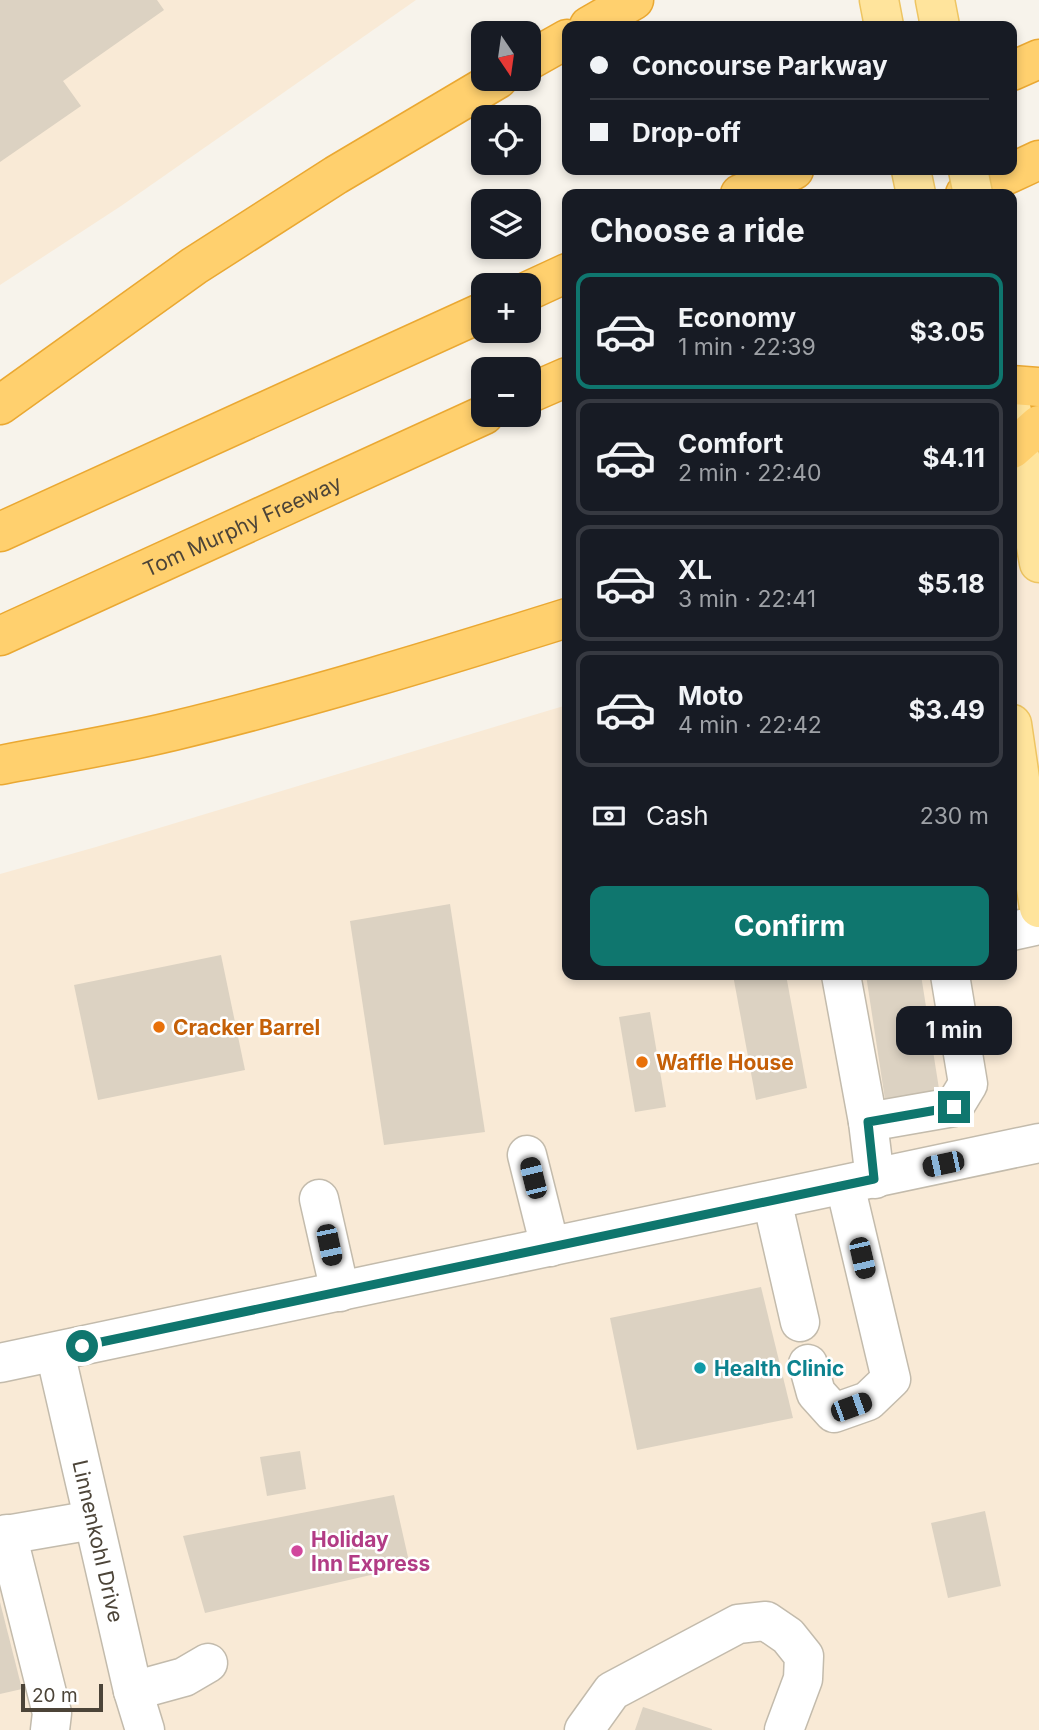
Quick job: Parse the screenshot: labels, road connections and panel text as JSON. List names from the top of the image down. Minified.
{"streets":{"highway":["Tom Murphy Freeway"],"street":["Linnenkohl Drive"]},"places":["Cracker Barrel","Waffle House","Health Clinic","Holiday Inn Express"],"scale_bar":"20 m","north":"bottom","page":{"map_buttons":["+","−"],"banner":["Concourse Parkway","Drop-off"],"heading":"Choose a ride","list":[{"name":"Economy","note":"1 min · 22:39","value":"$3.05"},{"name":"Comfort","note":"2 min · 22:40","value":"$4.11"},{"name":"XL","note":"3 min · 22:41","value":"$5.18"},{"name":"Moto","note":"4 min · 22:42","value":"$3.49"}],"pay":["Cash","230 m"],"buttons":"Confirm","bubble":"1 min","scale":"20 m"}}
